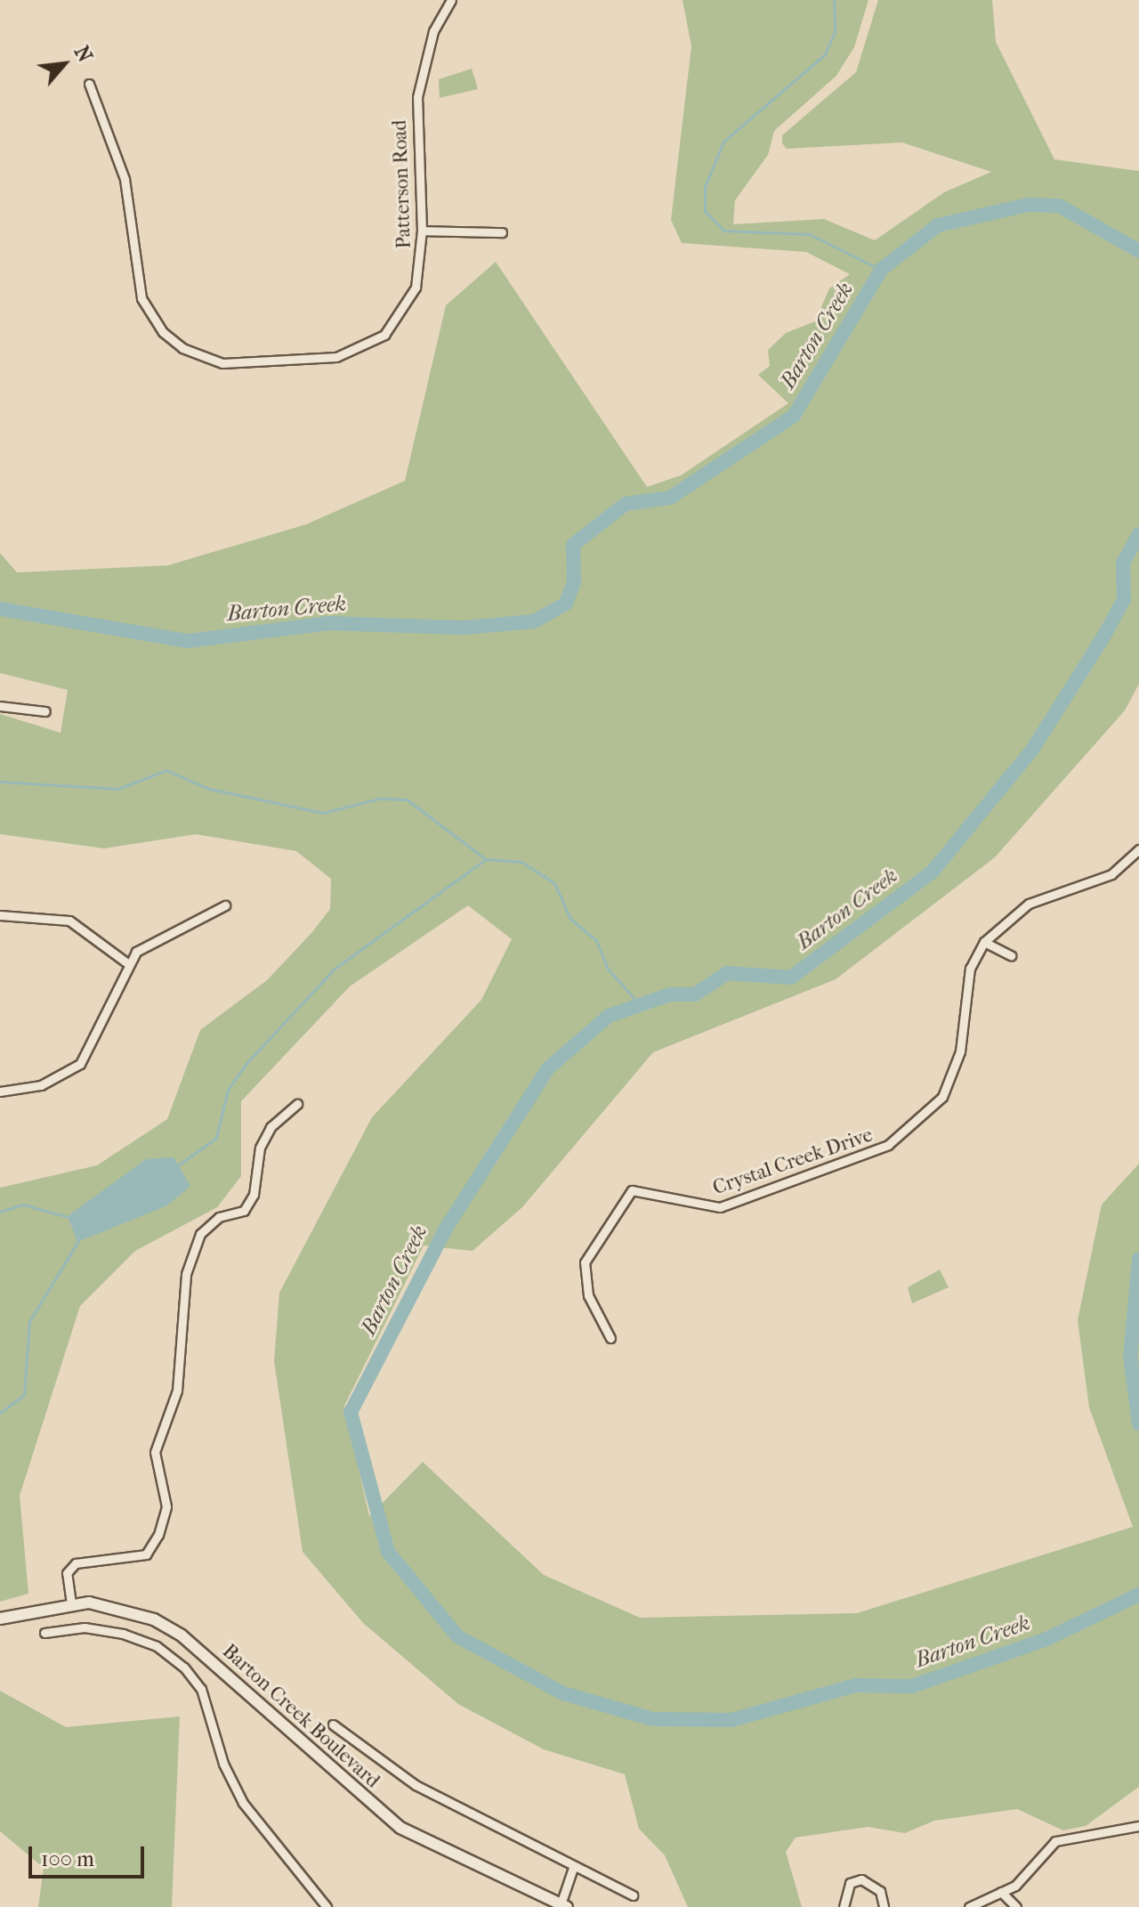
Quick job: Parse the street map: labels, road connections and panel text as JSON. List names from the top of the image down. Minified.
{"streets":{"street":["Patterson Road","Crystal Creek Drive","Barton Creek Boulevard"]},"water":["Barton Creek"],"scale_bar":"100 m","north":"top right"}
